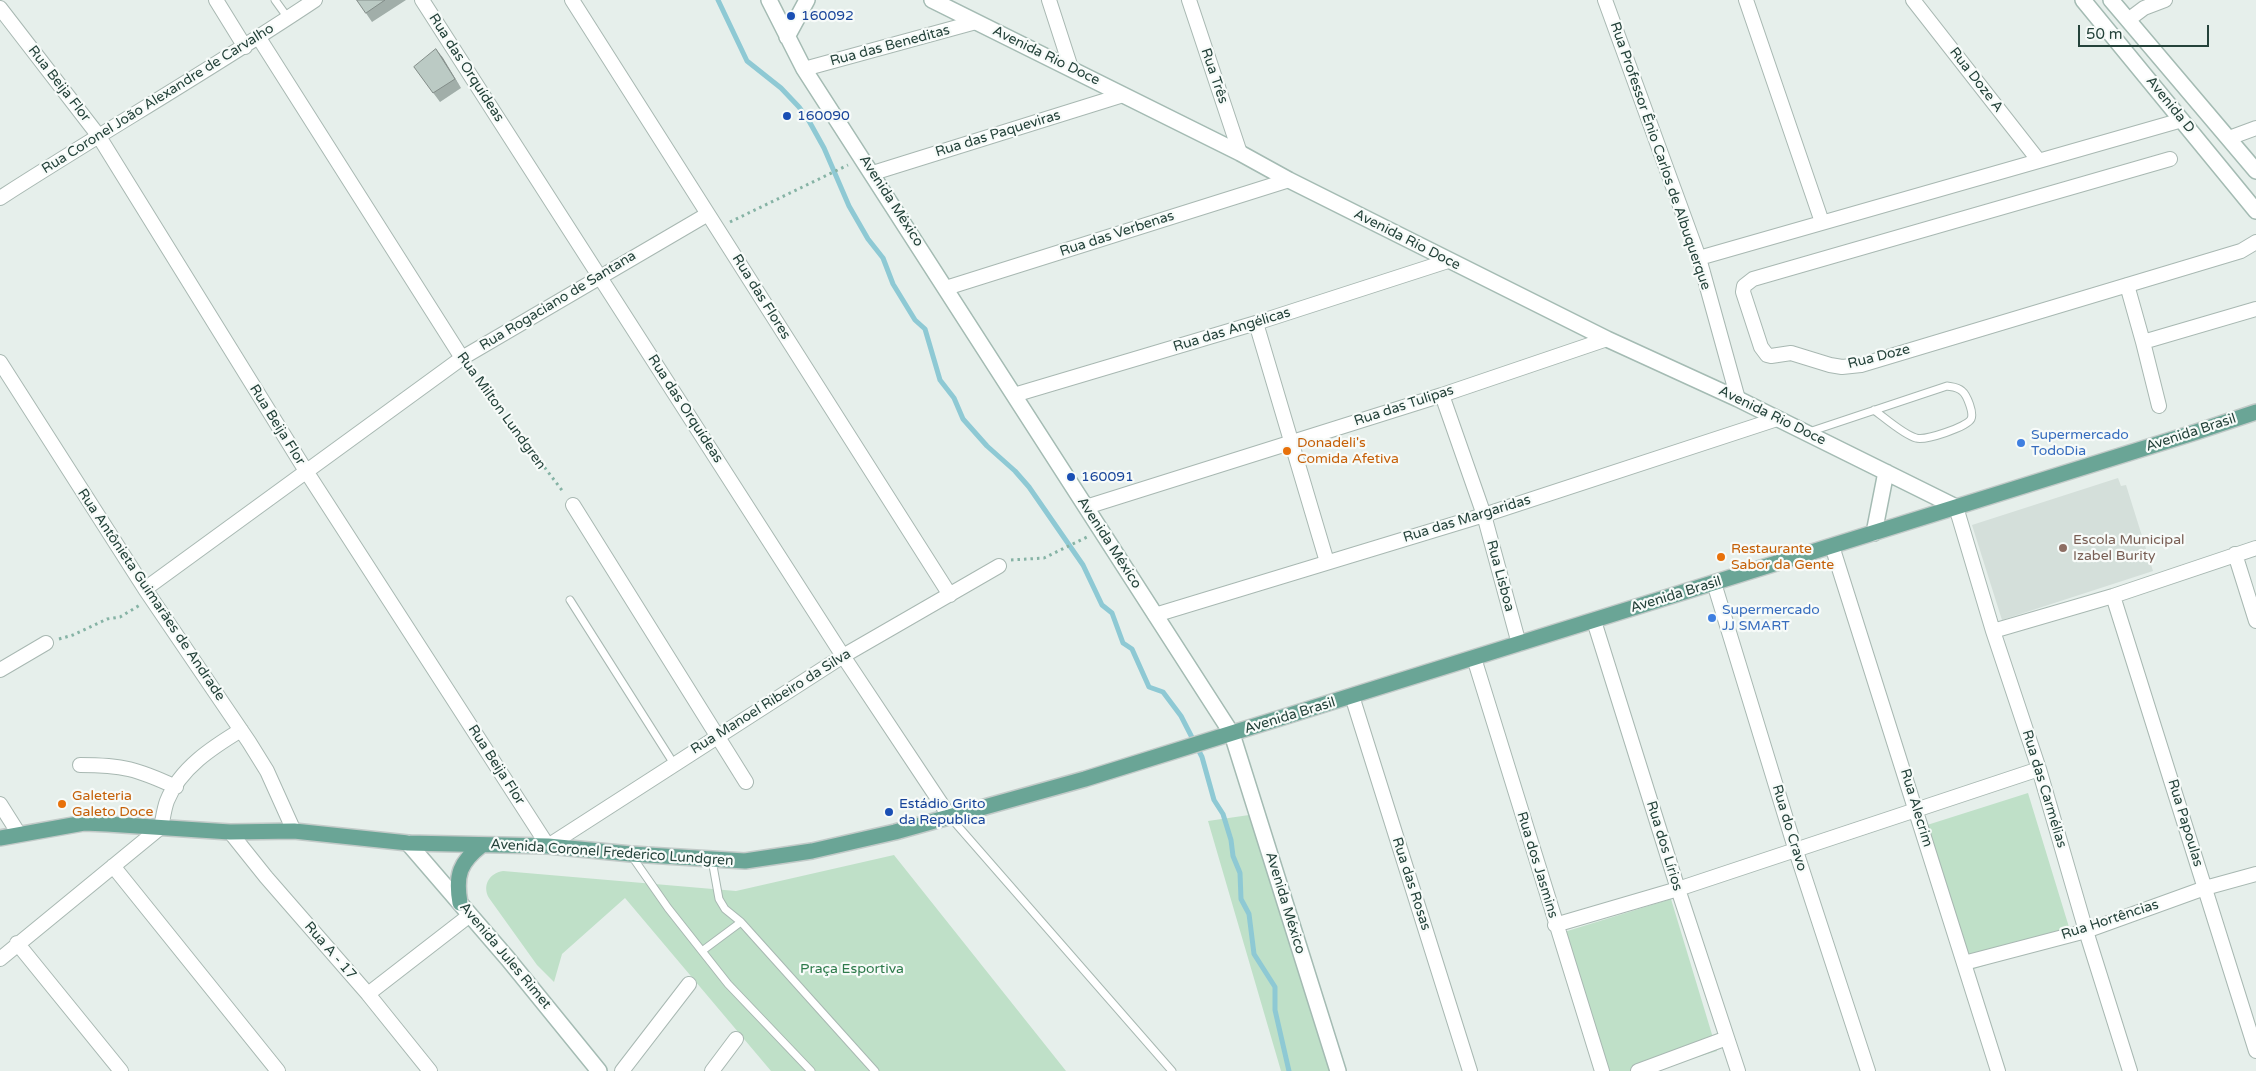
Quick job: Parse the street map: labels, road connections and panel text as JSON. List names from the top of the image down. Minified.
{"streets":{"main road":["Avenida Brasil","Avenida Coronel Frederico Lundgren"],"street":["Rua das Beneditas","Avenida Rio Doce","Rua das Orquídeas","Rua Três","Rua Doze A","Rua Beija Flor","Rua Coronel João Alexandre de Carvalho","Avenida D","Rua das Paqueviras","Rua Professor Ênio Carlos de Albuquerque","Avenida México","Rua das Verbenas","Rua das Flores","Rua Rogaciano de Santana","Rua das Angélicas","Rua Doze","Rua das Tulipas","Rua Milton Lundgren","Rua das Margaridas","Rua Lisboa","Rua Antônieta Guimarães de Andrade","Rua Manoel Ribeiro da Silva","Rua das Carmélias","Rua Alecrim","Rua Papoulas","Rua do Cravo","Rua dos Lírios","Rua dos Jasmins","Rua das Rosas","Rua Hortências","Rua A - 17","Avenida Jules Rimet"]},"crossings":[["Rua das Beneditas","Avenida Rio Doce"],["Rua das Beneditas","Avenida México"],["Avenida Rio Doce","Rua Três"],["Avenida Rio Doce","Rua das Paqueviras"],["Avenida Rio Doce","Rua Professor Ênio Carlos de Albuquerque"],["Avenida Rio Doce","Rua das Verbenas"],["Avenida Rio Doce","Rua das Angélicas"],["Avenida Rio Doce","Rua das Tulipas"],["Avenida Rio Doce","Avenida Brasil"],["Avenida Rio Doce","Rua das Margaridas"],["Avenida Rio Doce","Rua das Carmélias"],["Rua das Orquídeas","Rua Rogaciano de Santana"],["Rua das Orquídeas","Rua Manoel Ribeiro da Silva"],["Rua das Orquídeas","Avenida Coronel Frederico Lundgren"],["Rua Beija Flor","Rua Coronel João Alexandre de Carvalho"],["Rua Beija Flor","Rua Rogaciano de Santana"],["Rua Beija Flor","Rua Manoel Ribeiro da Silva"],["Rua Beija Flor","Avenida Coronel Frederico Lundgren"],["Rua Coronel João Alexandre de Carvalho","Rua Milton Lundgren"],["Rua das Paqueviras","Avenida México"],["Avenida México","Rua das Verbenas"],["Avenida México","Rua das Angélicas"],["Avenida México","Rua das Tulipas"],["Avenida México","Avenida Brasil"],["Avenida México","Rua das Margaridas"],["Rua das Flores","Rua Rogaciano de Santana"],["Rua das Flores","Rua Manoel Ribeiro da Silva"],["Rua Rogaciano de Santana","Rua Milton Lundgren"],["Rua Rogaciano de Santana","Rua Antônieta Guimarães de Andrade"],["Rua das Tulipas","Rua Lisboa"],["Avenida Brasil","Rua Lisboa"],["Avenida Brasil","Rua das Carmélias"],["Avenida Brasil","Rua Alecrim"],["Avenida Brasil","Rua do Cravo"],["Avenida Brasil","Rua dos Lírios"],["Avenida Brasil","Avenida Coronel Frederico Lundgren"],["Avenida Brasil","Rua dos Jasmins"],["Avenida Brasil","Rua das Rosas"],["Rua das Margaridas","Rua Lisboa"],["Rua Antônieta Guimarães de Andrade","Avenida Coronel Frederico Lundgren"],["Rua Manoel Ribeiro da Silva","Avenida Coronel Frederico Lundgren"],["Rua das Carmélias","Rua Hortências"],["Rua Alecrim","Rua Hortências"],["Rua Papoulas","Rua Hortências"],["Avenida Coronel Frederico Lundgren","Rua A - 17"],["Avenida Coronel Frederico Lundgren","Avenida Jules Rimet"]],"parks":["Praça Esportiva"],"places":["160092","160090","Supermercado TodoDia","Donadeli's Comida Afetiva","160091","Escola Municipal Izabel Burity","Restaurante Sabor da Gente","Supermercado JJ SMART","Galeteria Galeto Doce","Estádio Grito da Republica"],"scale_bar":"50 m"}
